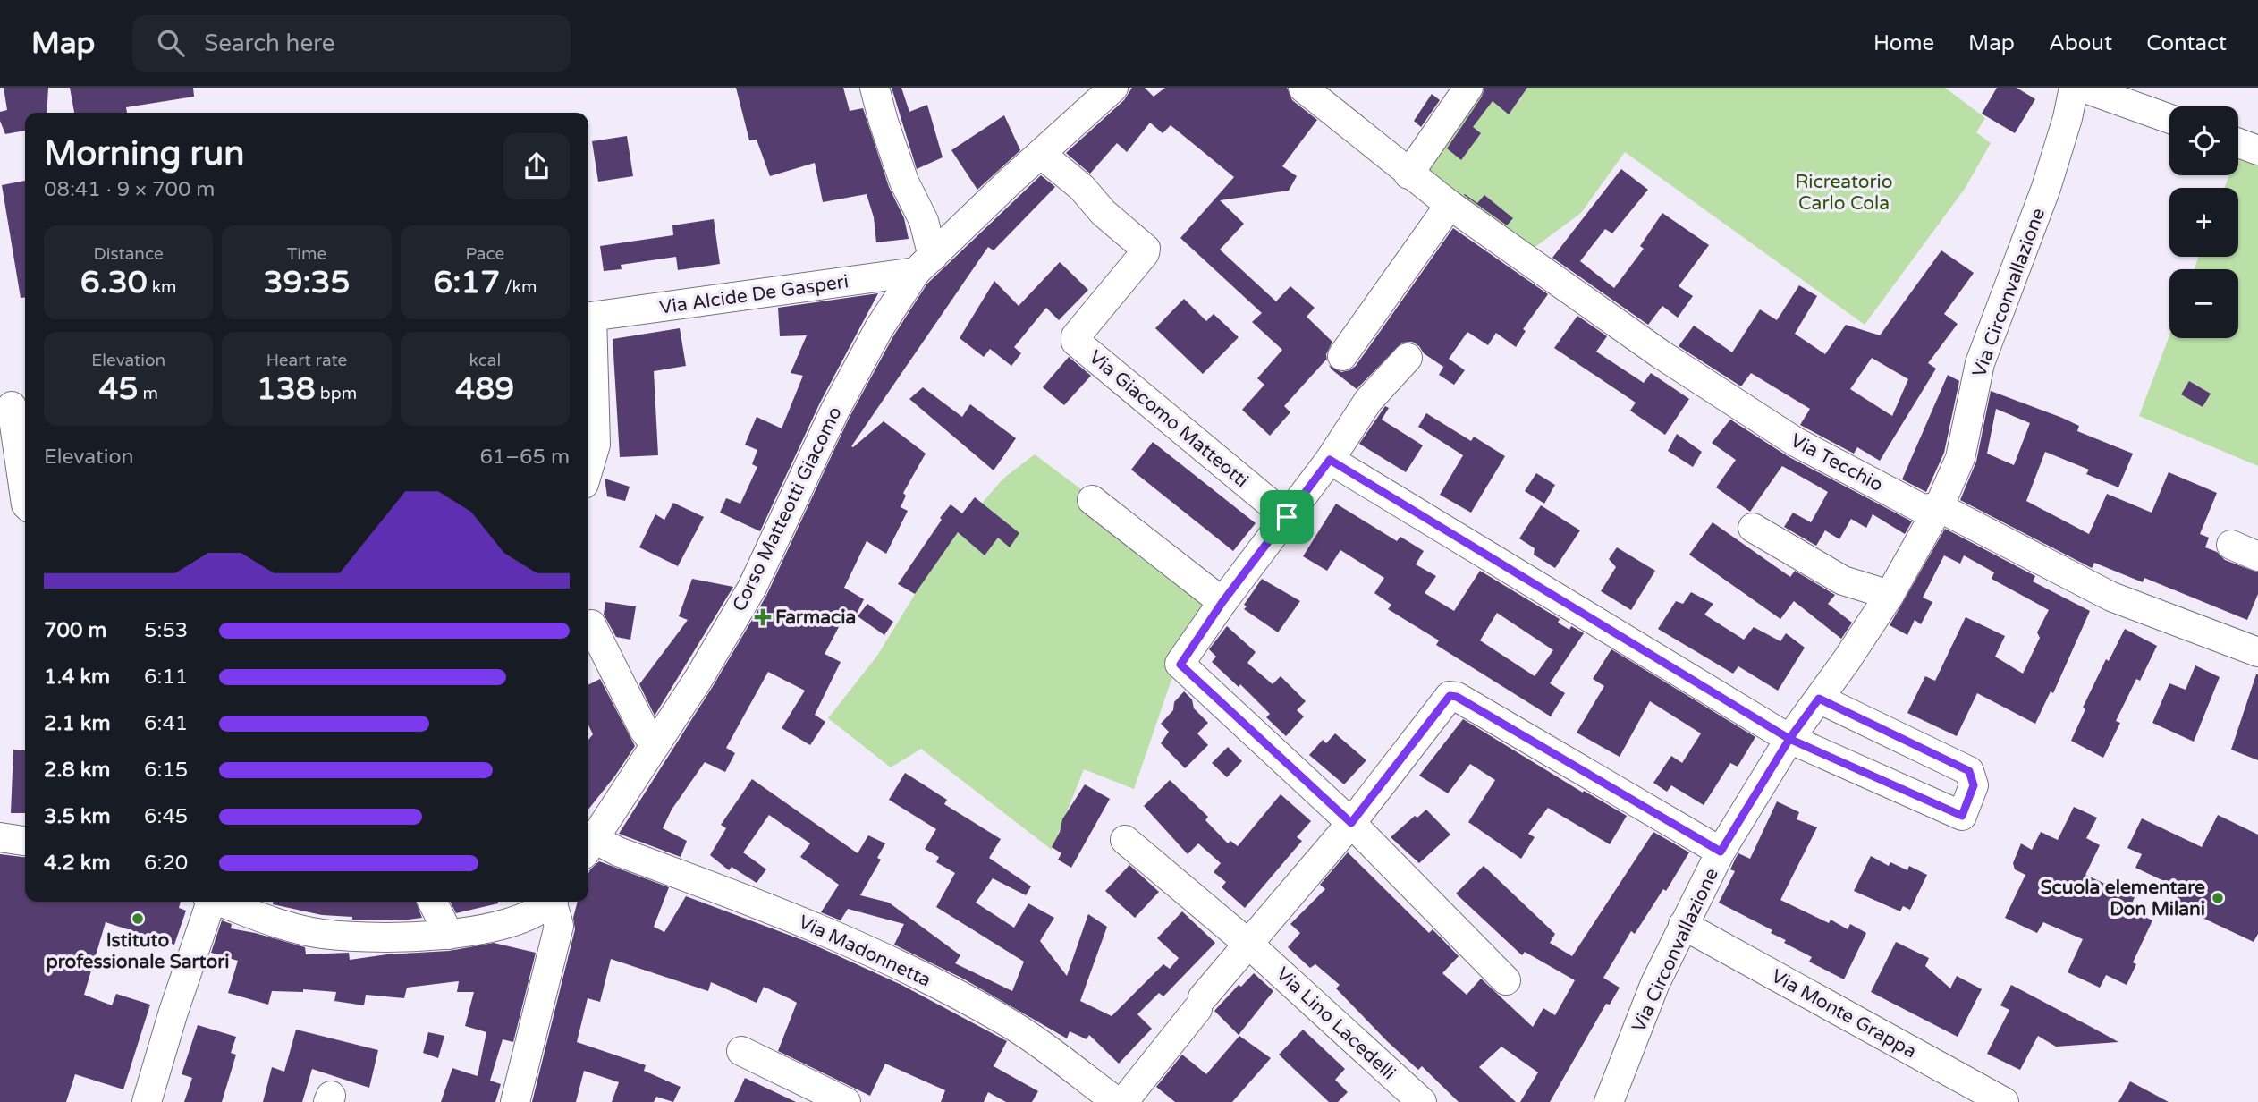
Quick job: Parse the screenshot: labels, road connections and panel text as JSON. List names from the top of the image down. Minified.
{"streets":{"street":["Via Circonvallazione","Via Alcide De Gasperi","Via Giacomo Matteotti","Via Tecchio","Corso Matteotti Giacomo","Via Madonnetta","Via Monte Grappa","Via Lino Lacedelli"]},"crossings":[["Via Circonvallazione","Via Tecchio"],["Via Circonvallazione","Via Monte Grappa"],["Via Alcide De Gasperi","Corso Matteotti Giacomo"],["Corso Matteotti Giacomo","Via Madonnetta"]],"parks":["Ricreatorio Carlo Cola"],"places":{"health":["Farmacia"],"other":["Scuola elementare Don Milani","Istituto professionale Sartori"]},"page":{"header":"Map","search":"Search here","nav":["Home","Map","About","Contact"],"map_buttons":["+","−"],"heading":["Morning run","08:41 · 9 × 700 m"],"stats":[["Distance","6.30 km"],["Time","39:35"],["Pace","6:17 /km"],["Elevation","45 m"],["Heart rate","138 bpm"],["kcal","489"]],"chart":["Elevation","61–65 m"],"list":[{"name":"700 m","note":"5:53"},{"name":"1.4 km","note":"6:11"},{"name":"2.1 km","note":"6:41"},{"name":"2.8 km","note":"6:15"},{"name":"3.5 km","note":"6:45"},{"name":"4.2 km","note":"6:20"}]}}
